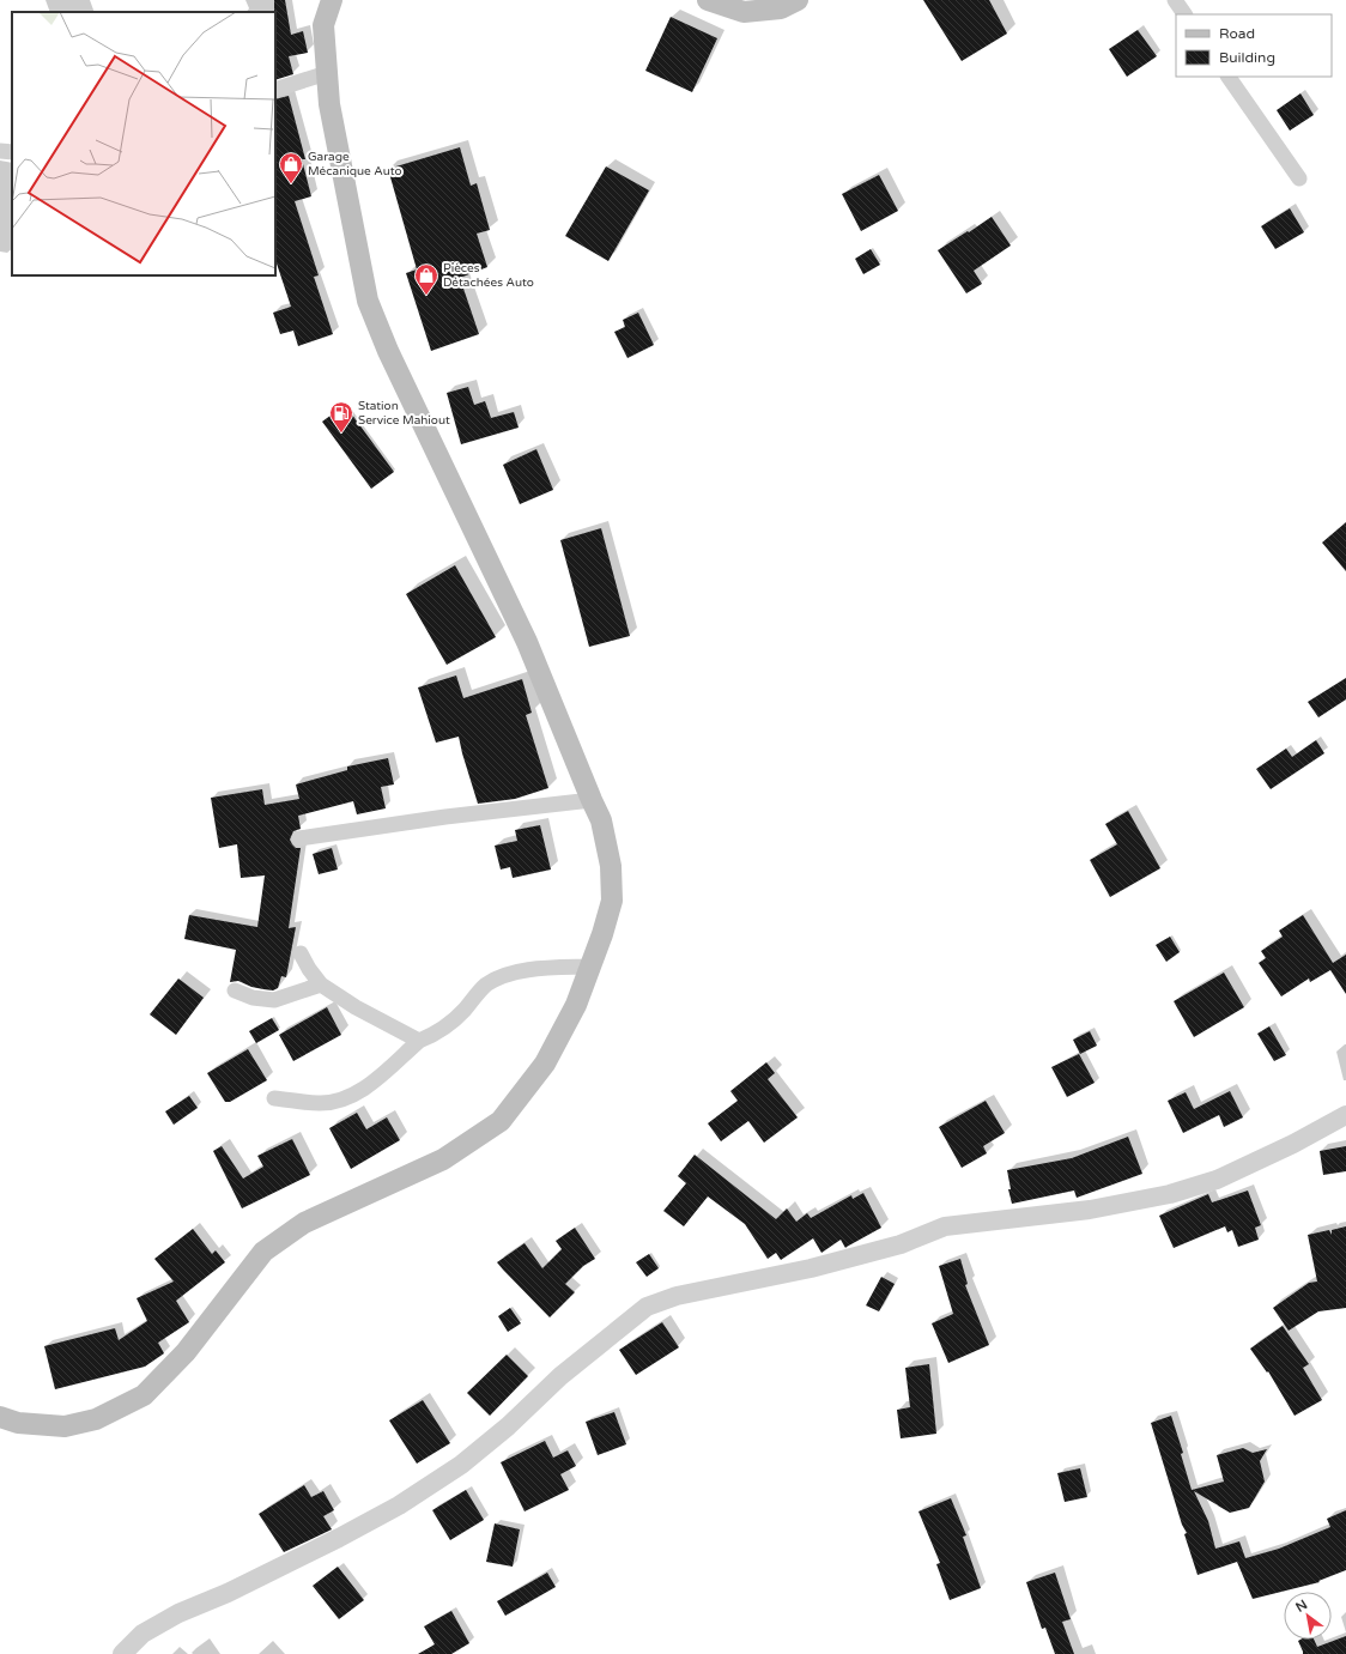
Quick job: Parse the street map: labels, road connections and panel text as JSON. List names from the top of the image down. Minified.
{"places":{"shop":["Garage Mécanique Auto","Pièces Détachées Auto"],"fuel station":["Station Service Mahiout"]},"legend":["Road","Building"],"north":"top left"}
